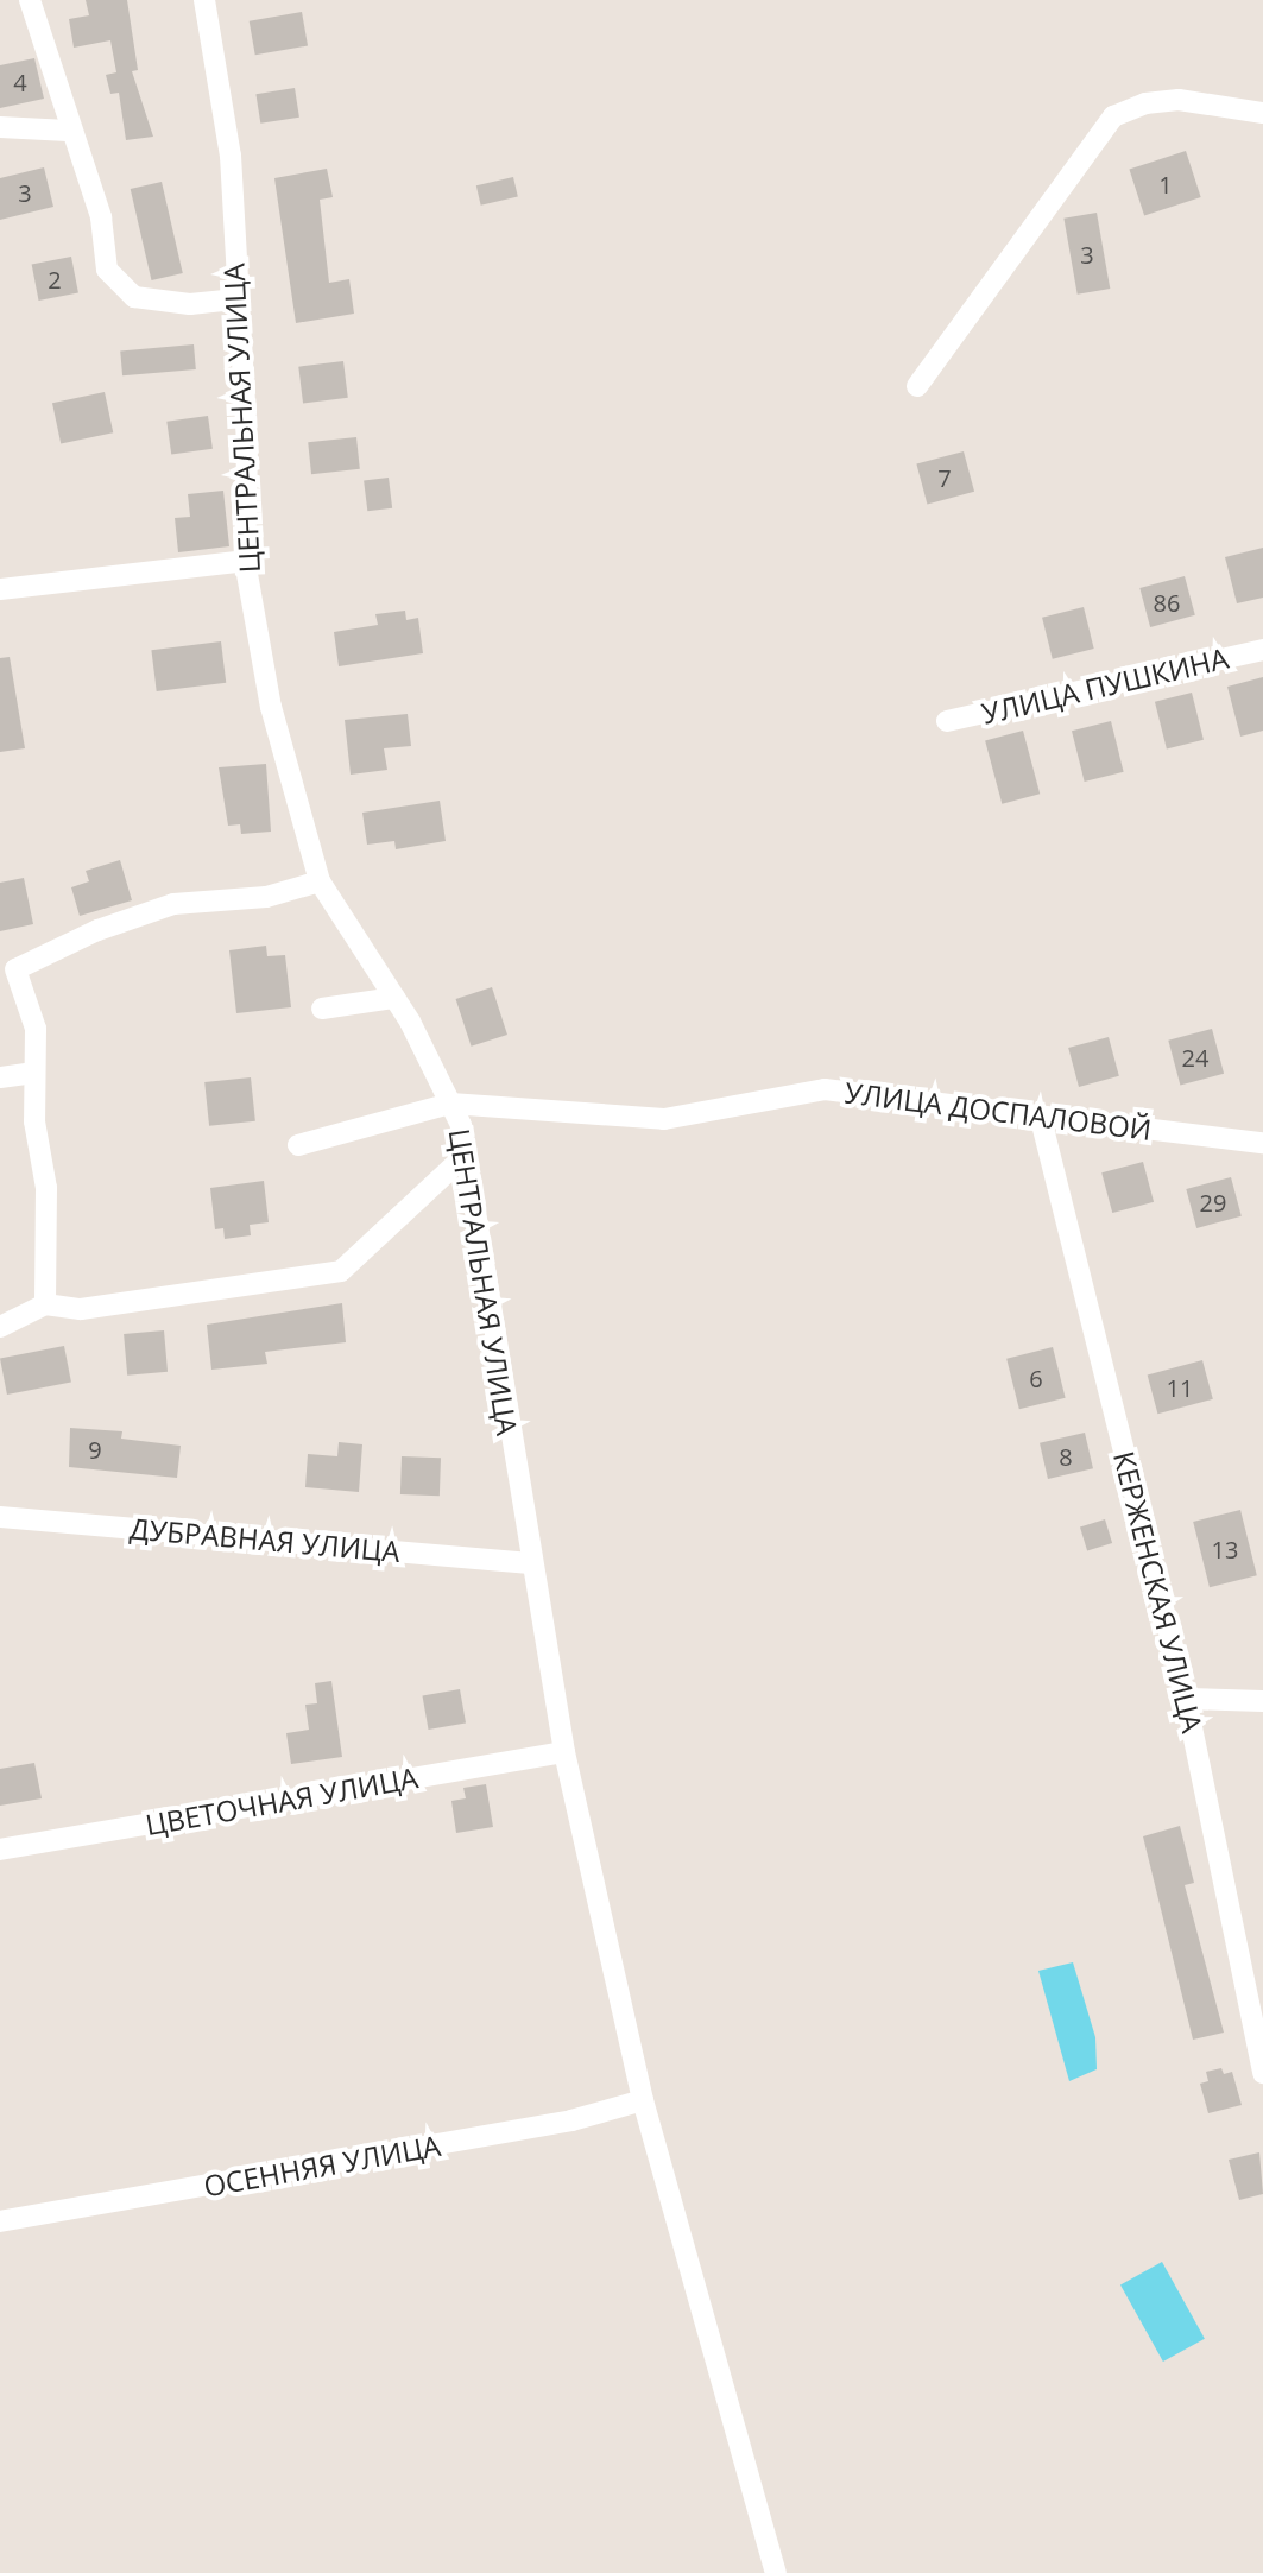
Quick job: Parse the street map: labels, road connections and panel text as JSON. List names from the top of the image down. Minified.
{"streets":{"street":["ЦЕНТРАЛЬНАЯ УЛИЦА","УЛИЦА ПУШКИНА","УЛИЦА ДОСПАЛОВОЙ","ДУБРАВНАЯ УЛИЦА","КЕРЖЕНСКАЯ УЛИЦА","ЦВЕТОЧНАЯ УЛИЦА","ОСЕННЯЯ УЛИЦА"]},"crossings":[["ЦЕНТРАЛЬНАЯ УЛИЦА","УЛИЦА ДОСПАЛОВОЙ"],["ЦЕНТРАЛЬНАЯ УЛИЦА","ДУБРАВНАЯ УЛИЦА"],["ЦЕНТРАЛЬНАЯ УЛИЦА","ЦВЕТОЧНАЯ УЛИЦА"],["ЦЕНТРАЛЬНАЯ УЛИЦА","ОСЕННЯЯ УЛИЦА"],["УЛИЦА ДОСПАЛОВОЙ","КЕРЖЕНСКАЯ УЛИЦА"]],"house_numbers":["4","1","3","3","2","7","86","24","29","6","11","9","8","13"]}
